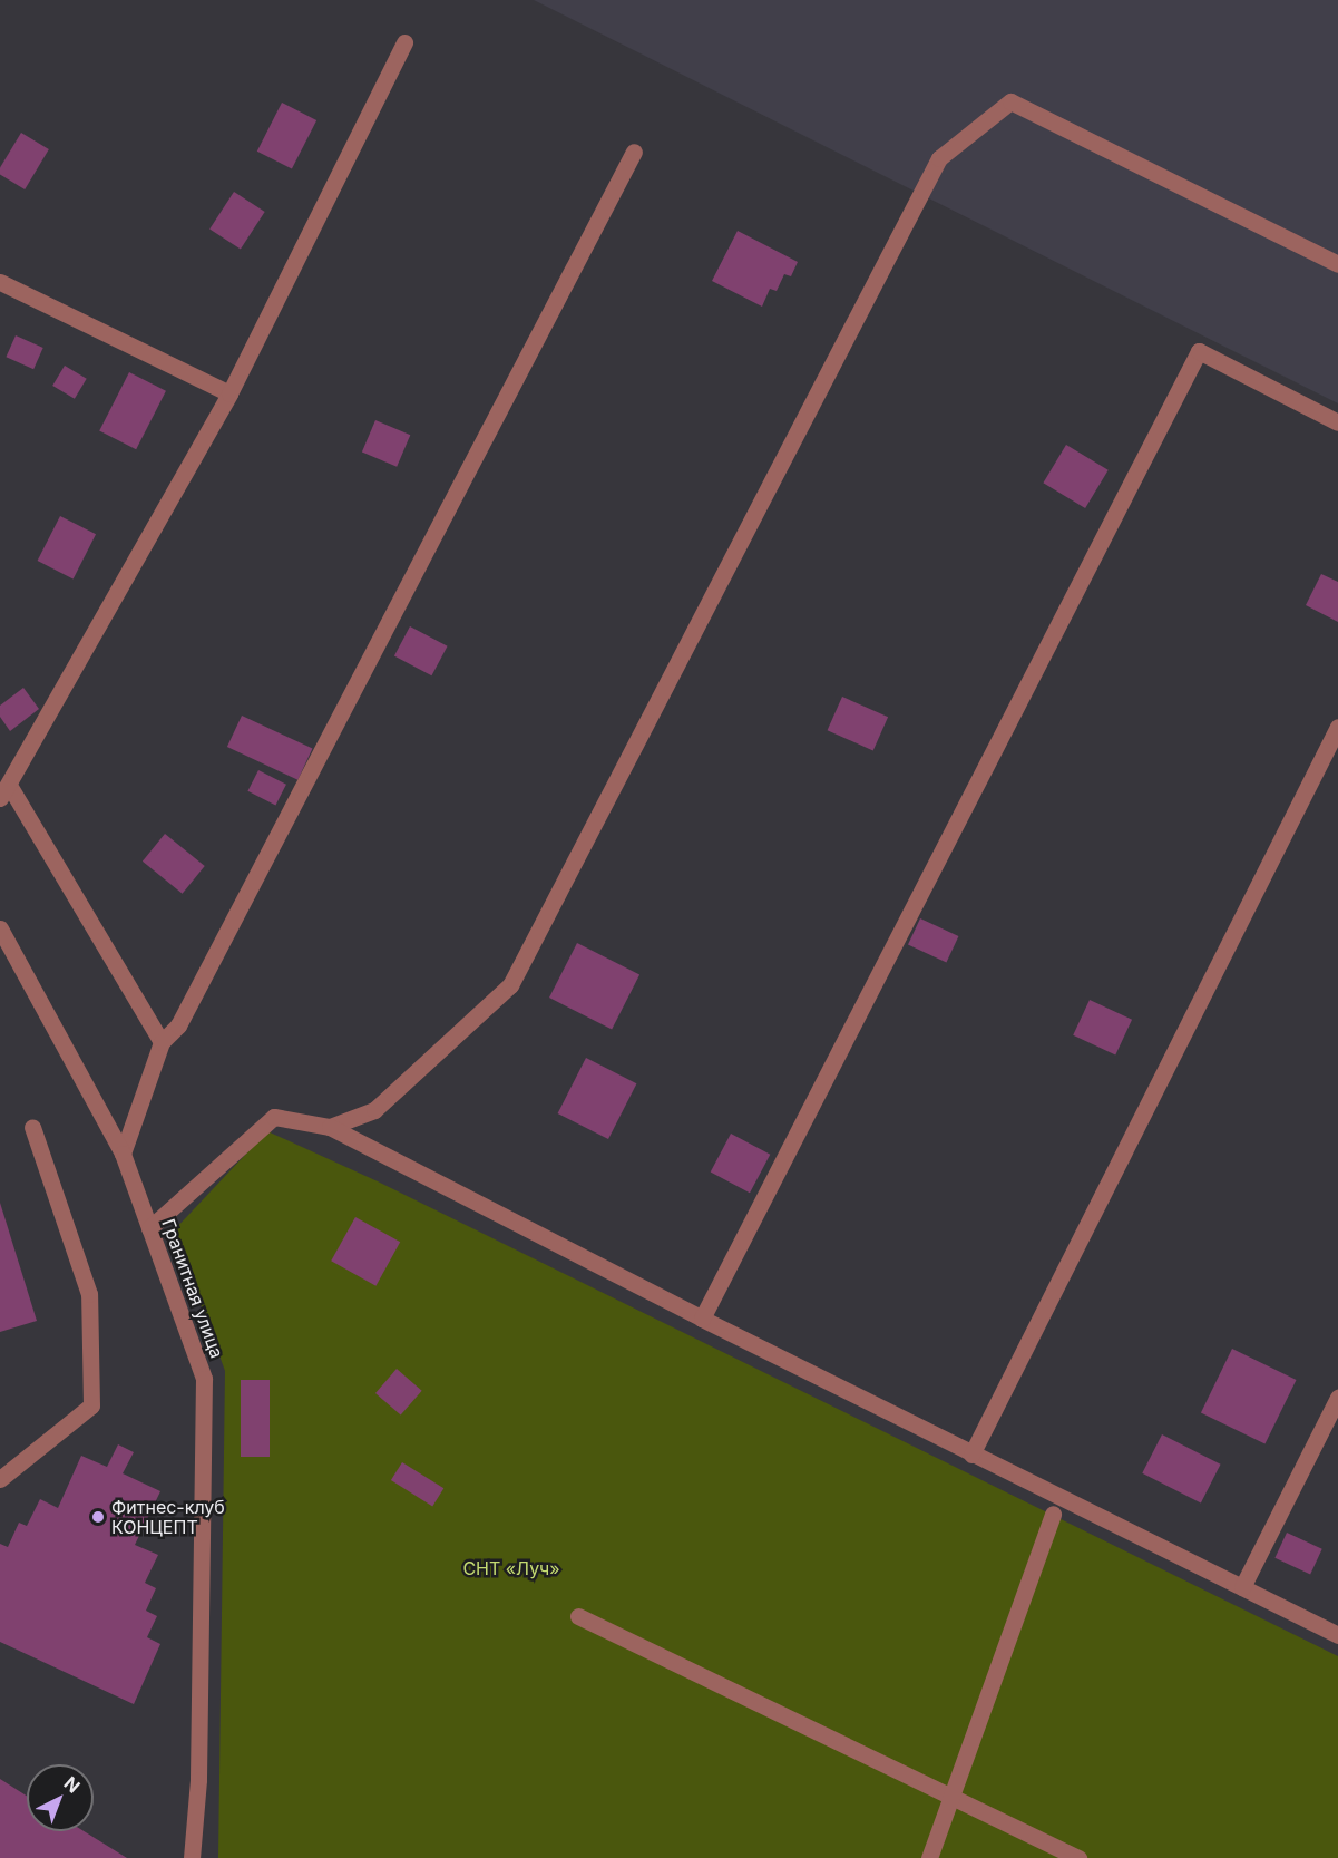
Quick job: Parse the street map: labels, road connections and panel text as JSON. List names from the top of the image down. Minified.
{"streets":{"street":["Гранитная улица"]},"parks":["СНТ «Луч»"],"places":["Фитнес-клуб КОНЦЕПТ"],"north":"top right"}
